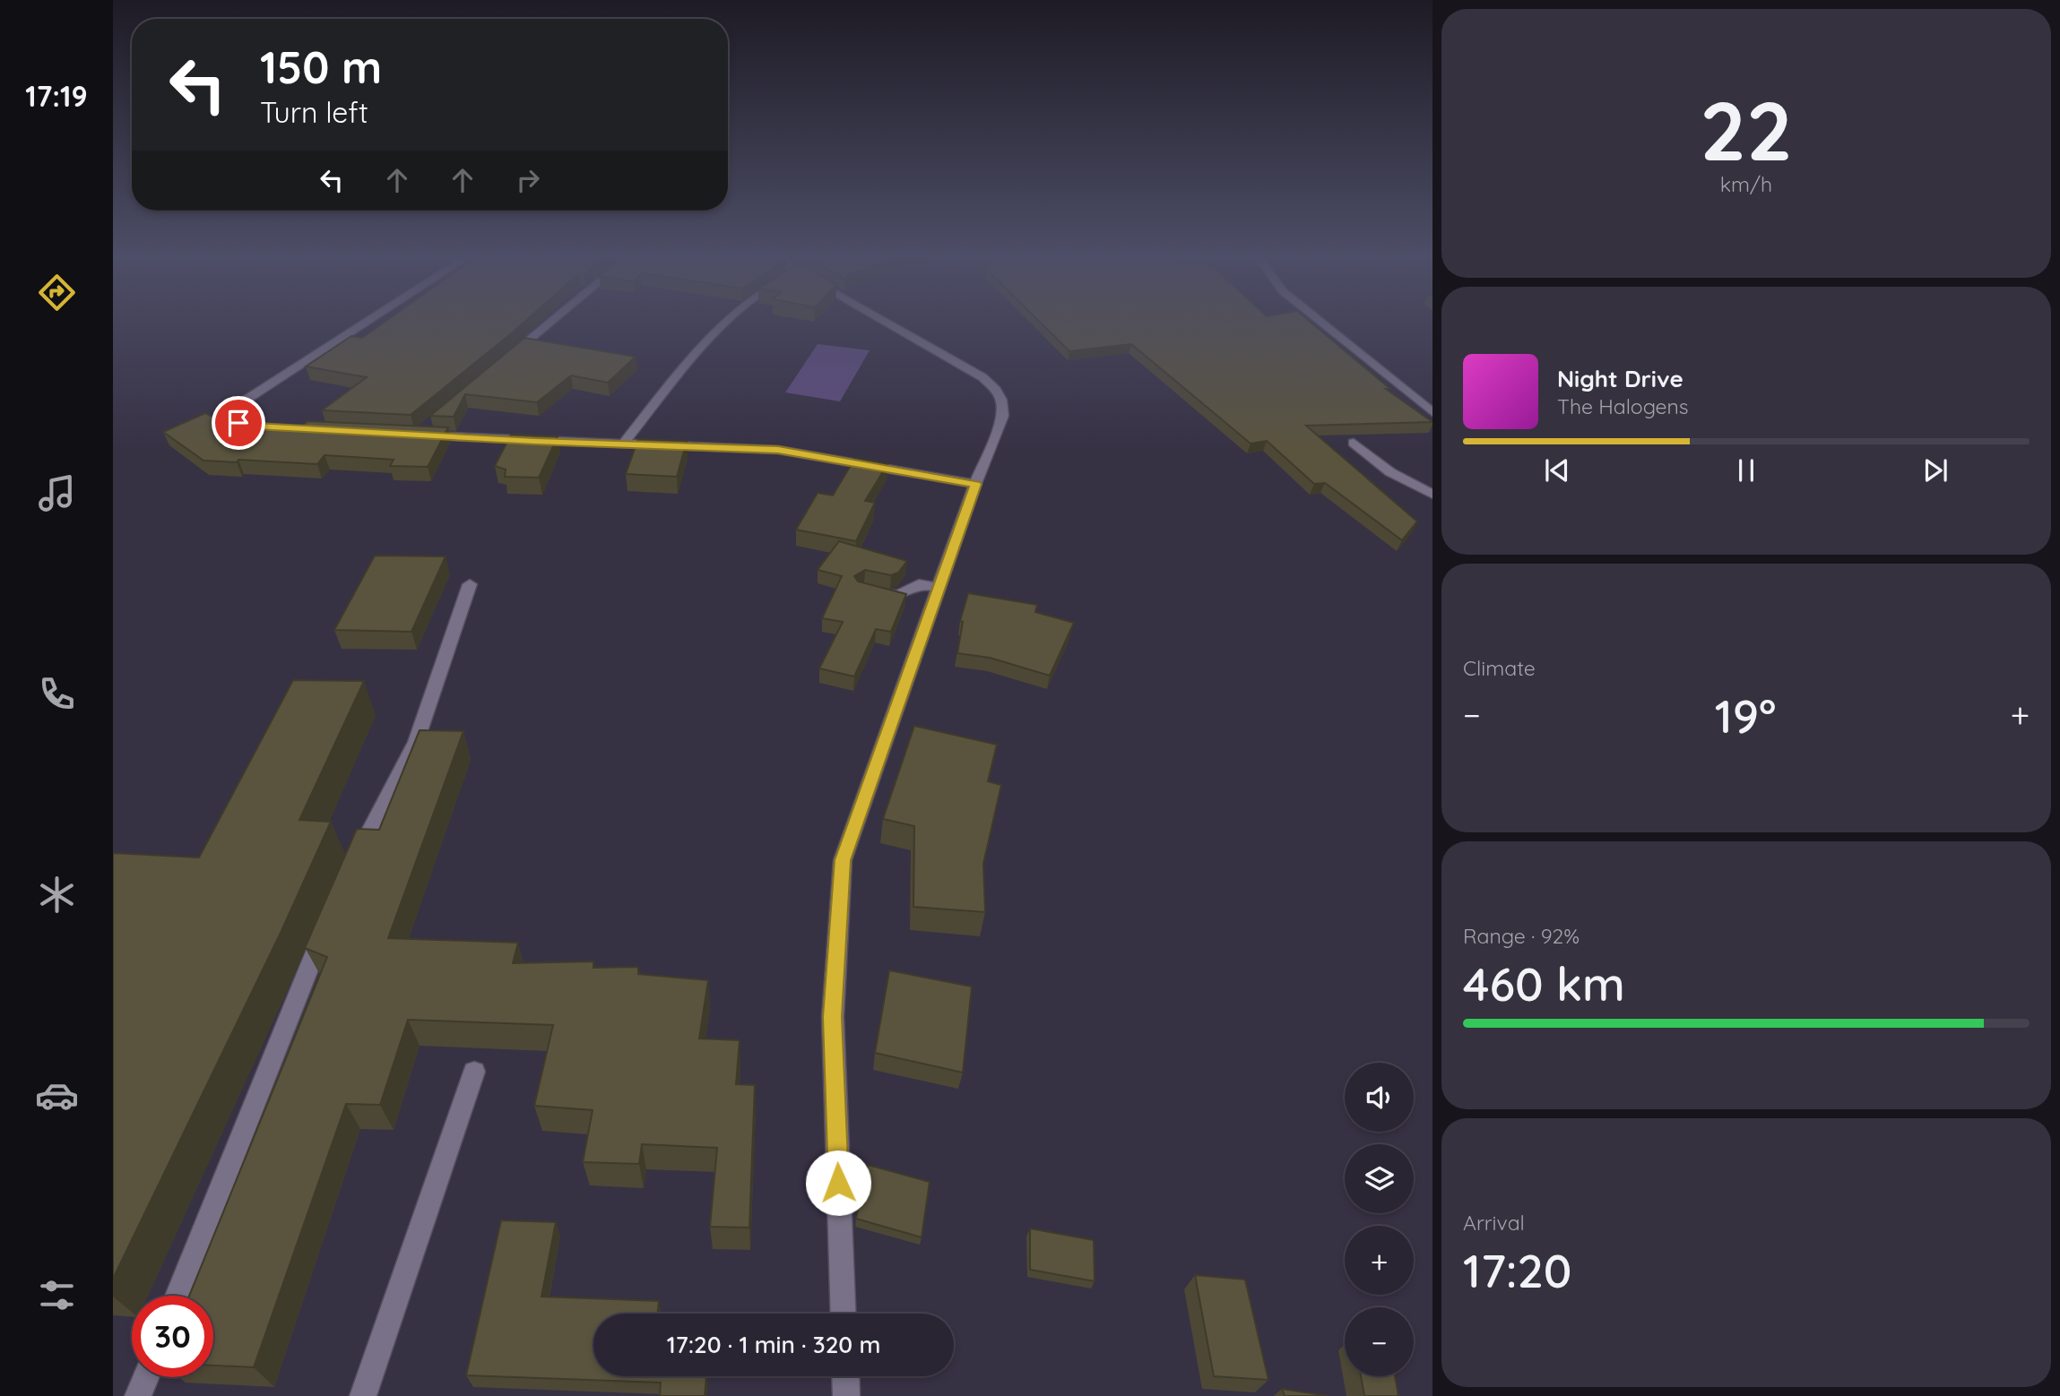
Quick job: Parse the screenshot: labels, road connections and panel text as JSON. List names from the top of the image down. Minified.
{"page":{"tabs":"17:19","tile":[["22","km/h"],"Climate",["Range · 92%","460 km"],["Arrival","17:20"]],"turn":["150 m","Turn left"],"song":["Night Drive","The Halogens"],"heat":["−","19°","+"],"map_buttons":["+","−"],"limit":"30","trip":"17:20 · 1 min · 320 m"}}
